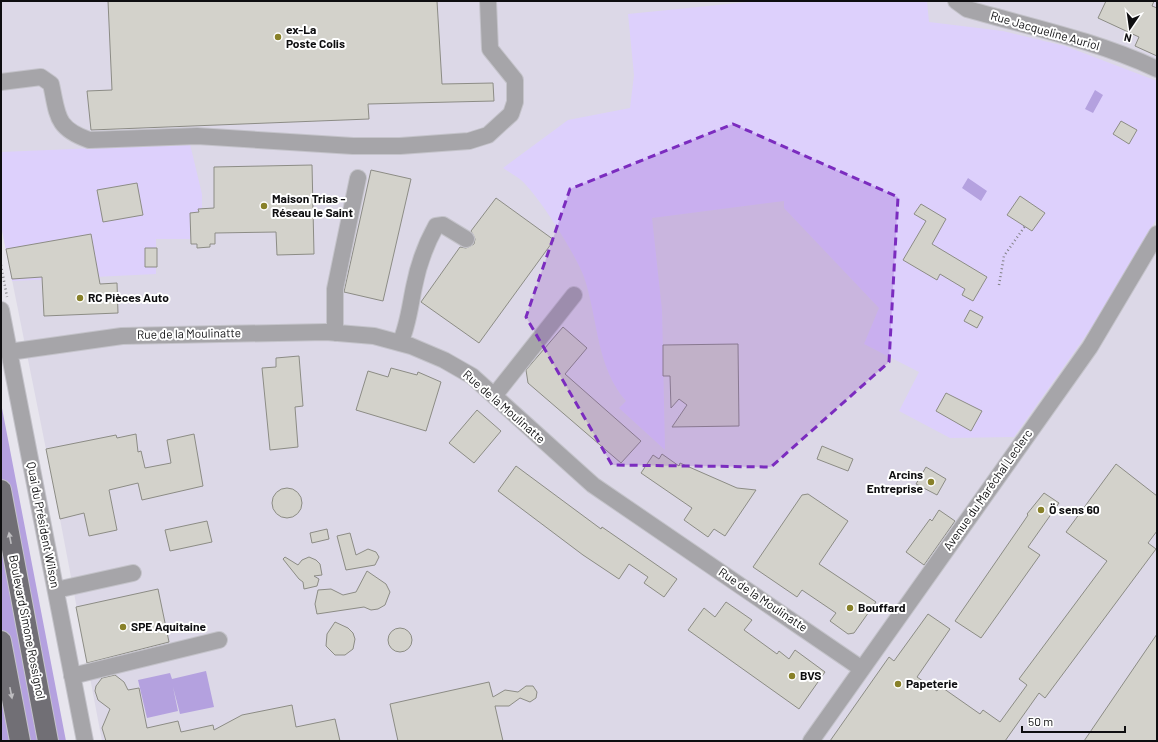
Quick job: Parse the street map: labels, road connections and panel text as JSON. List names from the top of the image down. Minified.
{"streets":{"main road":["Boulevard Simone Rossignol"],"street":["Rue Jacqueline Auriol","Rue de la Moulinatte","Avenue du Maréchal Leclerc","Quai du Président Wilson"]},"crossings":[["Rue de la Moulinatte","Avenue du Maréchal Leclerc"],["Rue de la Moulinatte","Quai du Président Wilson"]],"places":["ex-La Poste Colis","Maison Trias - Réseau le Saint","RC Pièces Auto","Arcins Entreprise","Ö sens 60","Bouffard","SPE Aquitaine","BVS","Papeterie"],"scale_bar":"50 m","north":"bottom"}
